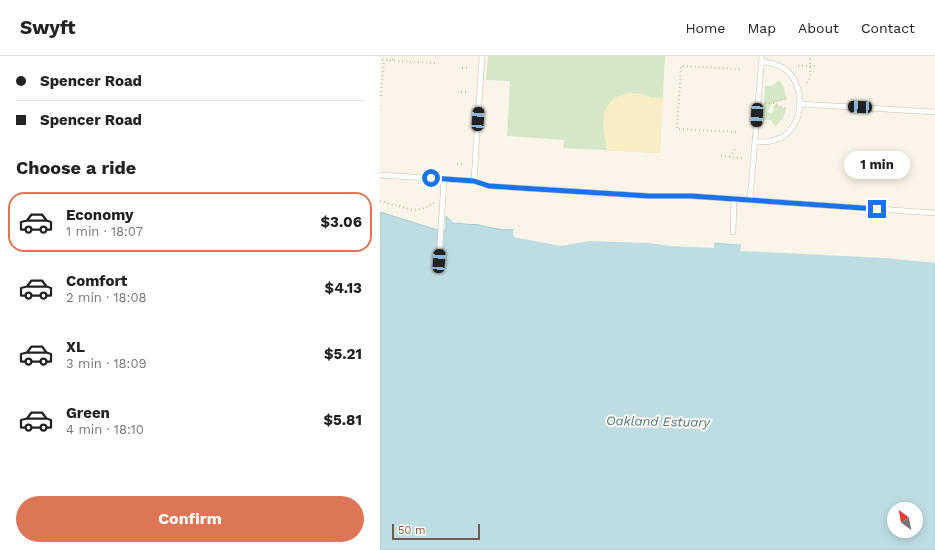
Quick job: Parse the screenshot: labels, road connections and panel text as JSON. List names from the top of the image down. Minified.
{"water":["Oakland Estuary"],"scale_bar":"50 m","north":"top left","page":{"header":"Swyft","nav":["Home","Map","About","Contact"],"banner":["Spencer Road","Spencer Road"],"heading":"Choose a ride","bubble":"1 min","list":[{"name":"Economy","note":"1 min · 18:07","value":"$3.06"},{"name":"Comfort","note":"2 min · 18:08","value":"$4.13"},{"name":"XL","note":"3 min · 18:09","value":"$5.21"},{"name":"Green","note":"4 min · 18:10","value":"$5.81"}],"buttons":"Confirm","scale":"50 m"}}
